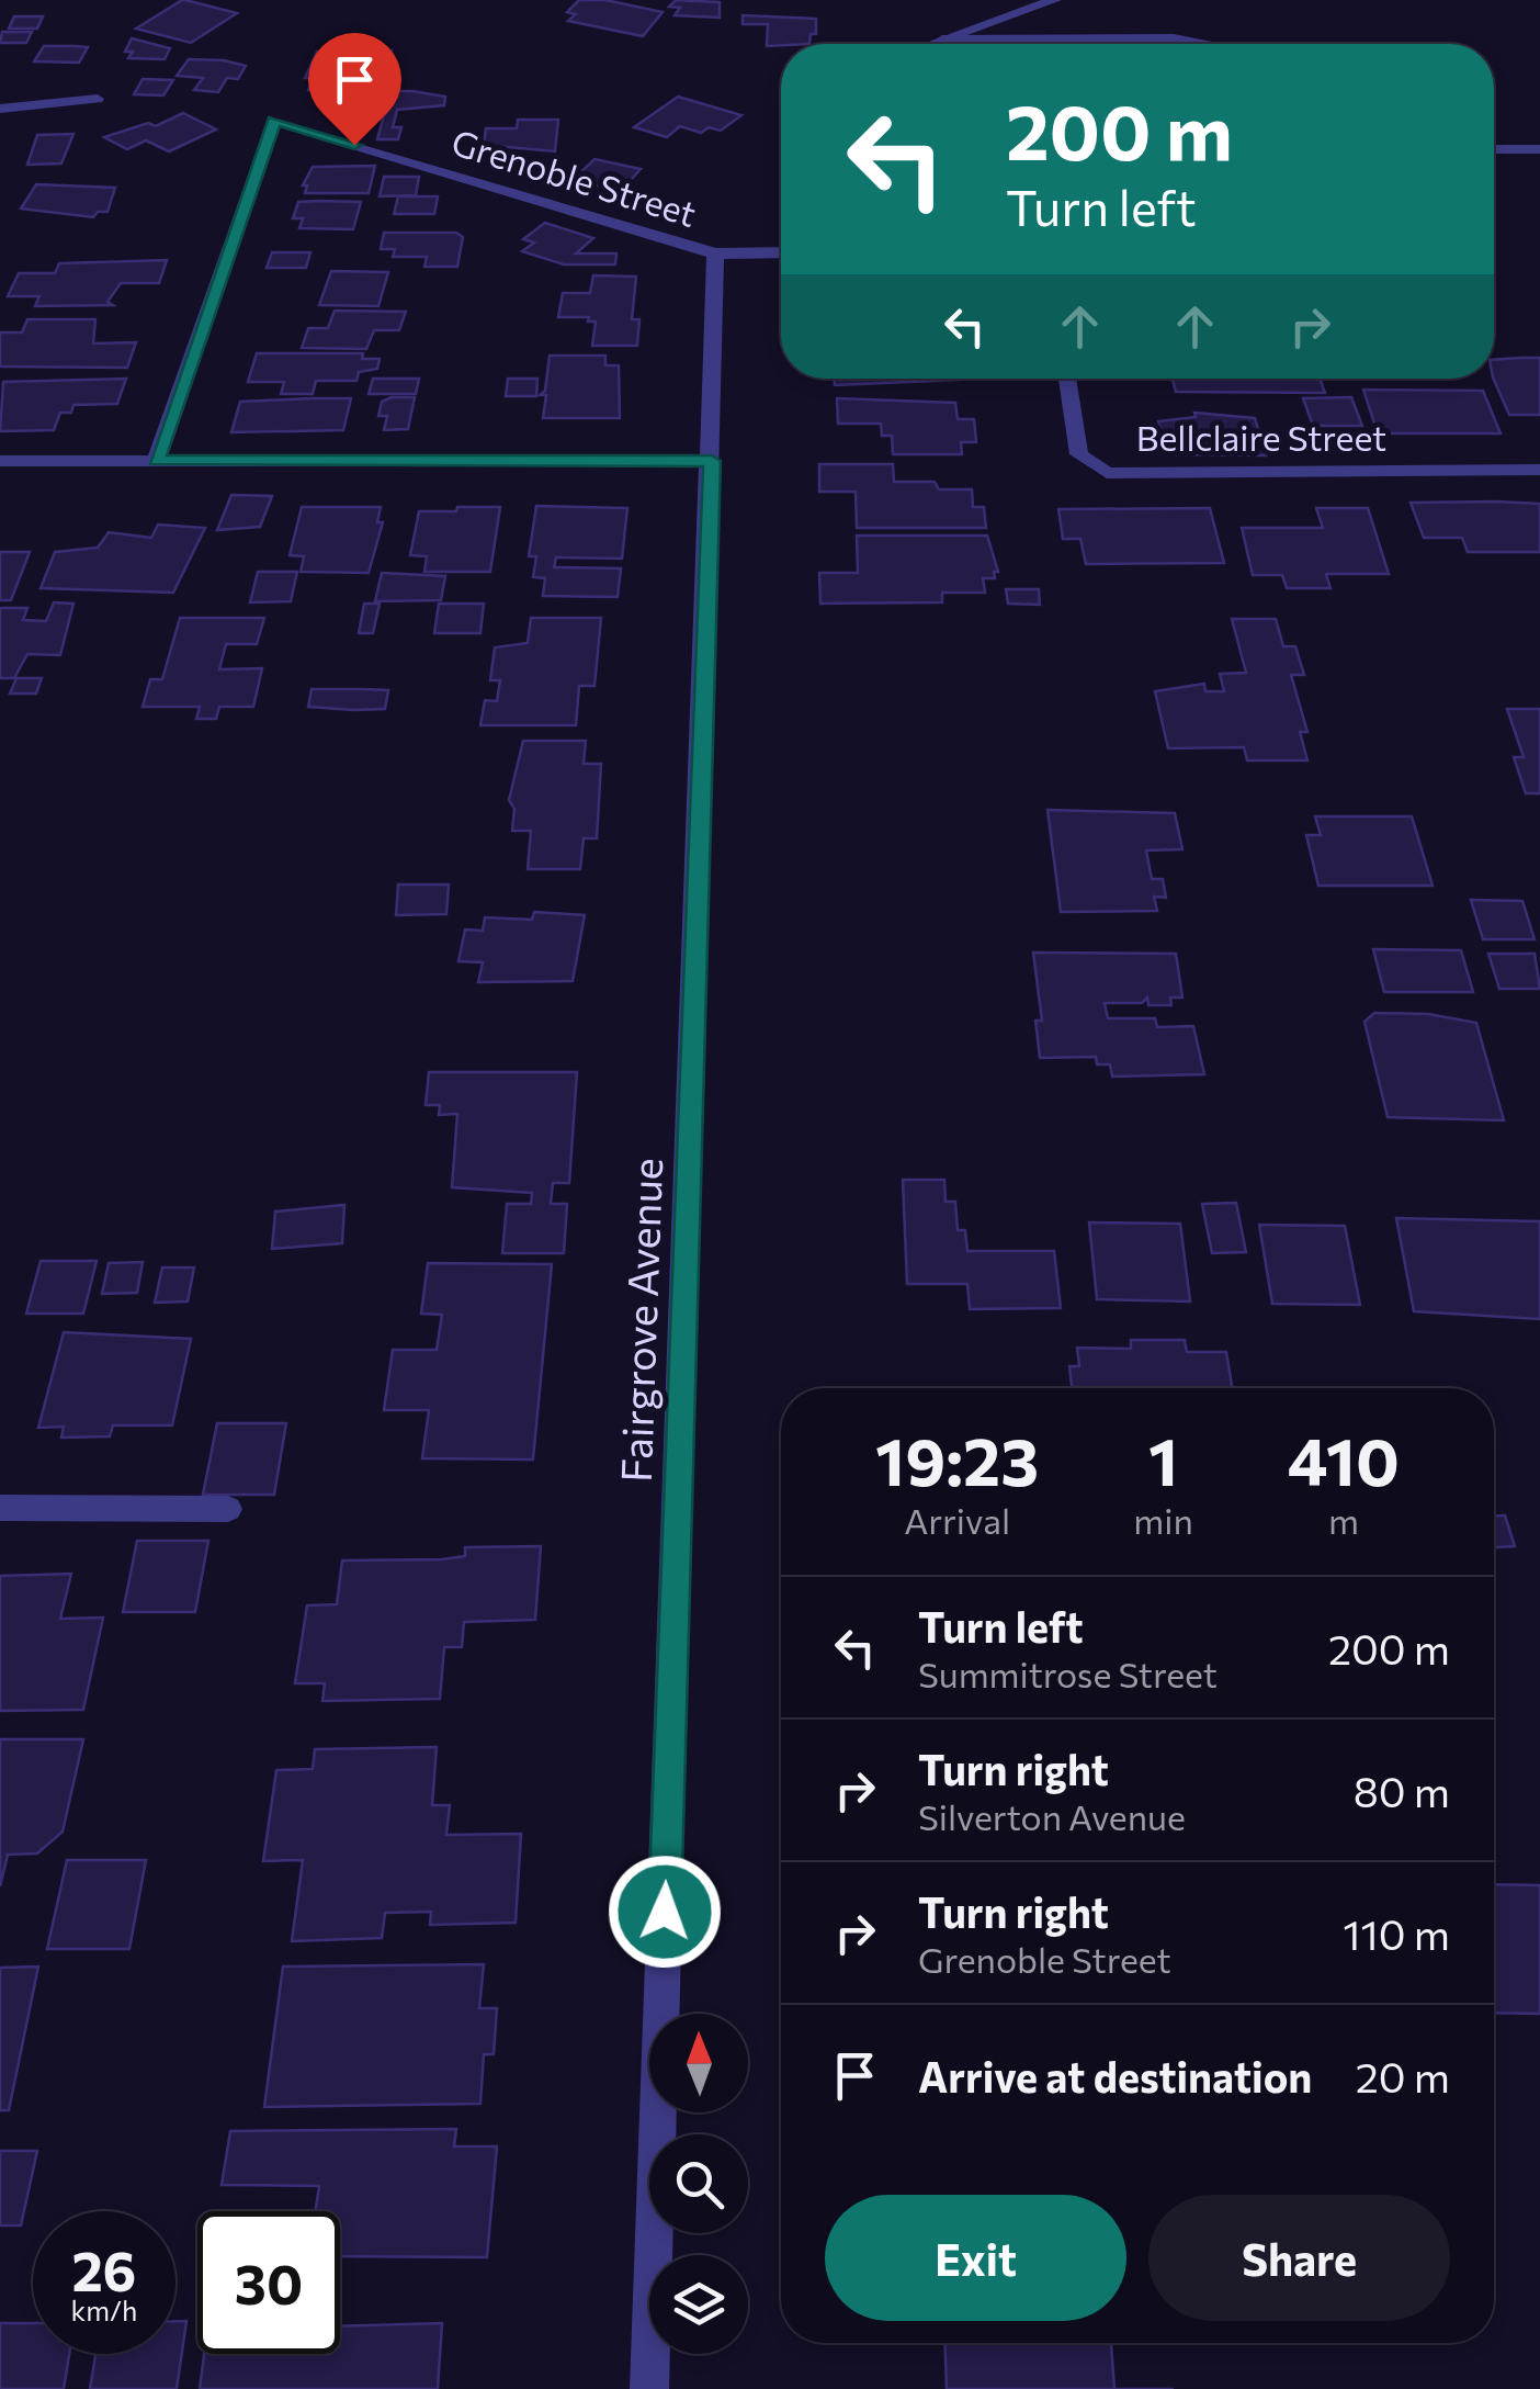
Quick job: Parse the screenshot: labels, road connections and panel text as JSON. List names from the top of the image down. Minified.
{"streets":{"street":["Grenoble Street","Bellclaire Street","Fairgrove Avenue"]},"crossings":[["Grenoble Street","Fairgrove Avenue"]],"north":"top","page":{"turn":["200 m","Turn left"],"eta":["19:23","Arrival","1","min","410","m"],"list":[{"name":"Turn left","note":"Summitrose Street","value":"200 m"},{"name":"Turn right","note":"Silverton Avenue","value":"80 m"},{"name":"Turn right","note":"Grenoble Street","value":"110 m"},{"name":"Arrive at destination","value":"20 m"}],"buttons":["Exit","Share"],"speed":"26 km/h","limit":"30"}}
